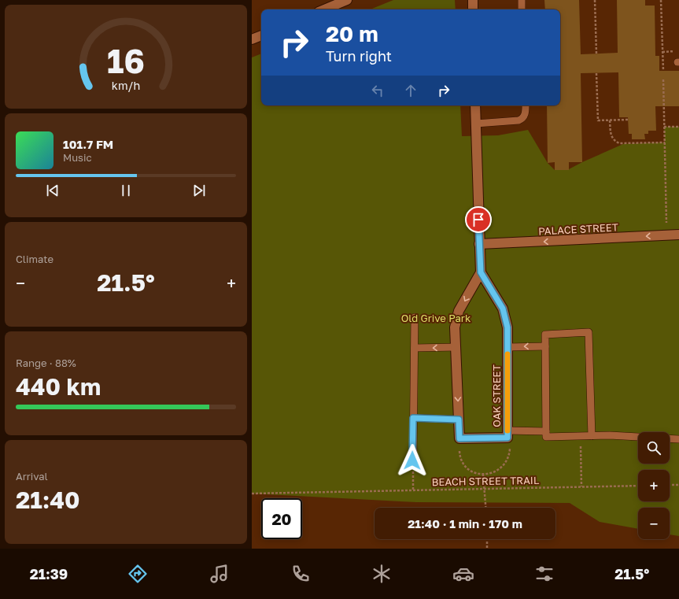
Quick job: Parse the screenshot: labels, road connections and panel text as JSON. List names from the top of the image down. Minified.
{"streets":{"street":["PALACE STREET","OAK STREET"],"path":["BEACH STREET TRAIL"]},"crossings":[["PALACE STREET","OAK STREET"]],"one_way":["PALACE STREET"],"parks":["Old Grive Park"],"page":{"turn":["20 m","Turn right"],"song":["101.7 FM","Music"],"tile":["Climate",["Range · 88%","440 km"],["Arrival","21:40"]],"heat":["−","21.5°","+"],"map_buttons":["+","−"],"limit":"20","trip":"21:40 · 1 min · 170 m","tabs":["21:39","21.5°"],"gauge":["16","km/h"]}}
